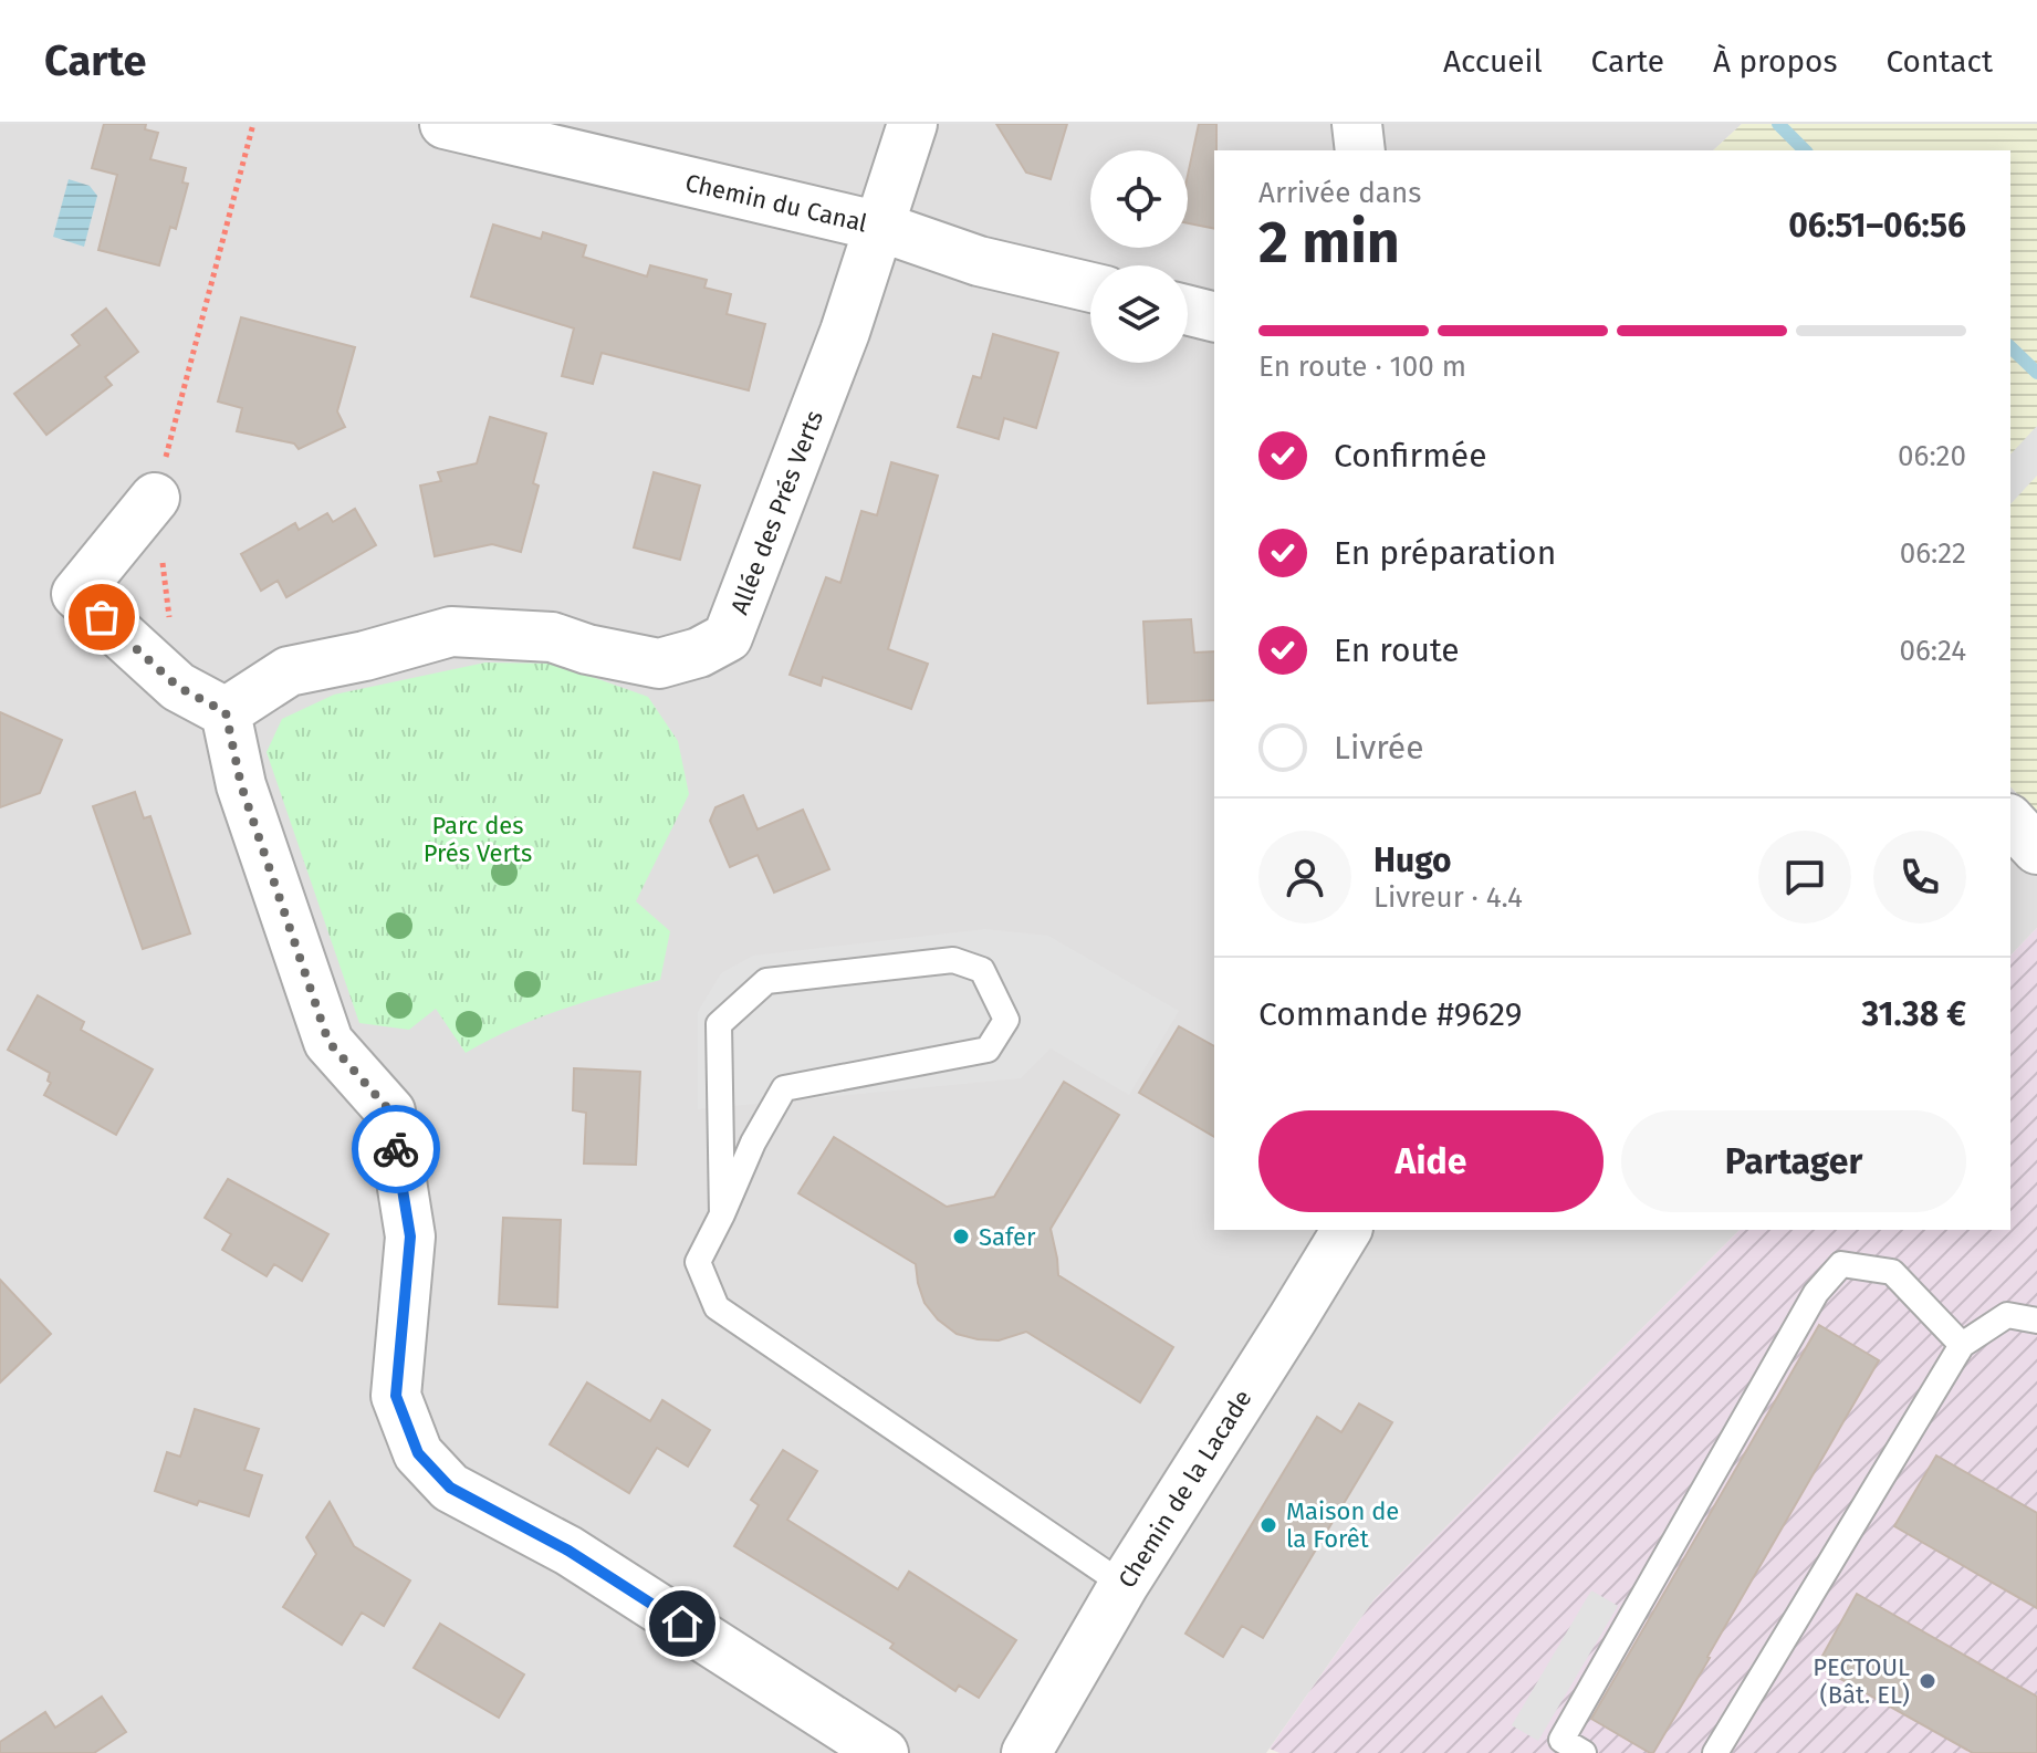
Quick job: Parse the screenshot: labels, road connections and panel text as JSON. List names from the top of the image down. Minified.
{"streets":{"street":["Chemin du Canal","Allée des Prés Verts","Chemin de la Lacade"]},"crossings":[["Chemin du Canal","Allée des Prés Verts"]],"parks":["Parc des Prés Verts"],"places":["Safer","Maison de la Forêt","PECTOUL (Bât. EL)"],"page":{"header":"Carte","nav":["Accueil","Carte","À propos","Contact"],"heading":["2 min","Arrivée dans","06:51–06:56"],"panel":["Hugo","Livreur · 4.4","Commande #9629","31.38 €"],"bar":"En route · 100 m","list":[["Confirmée","06:20"],["En préparation","06:22"],["En route","06:24"],"Livrée"],"buttons":["Aide","Partager"]}}
